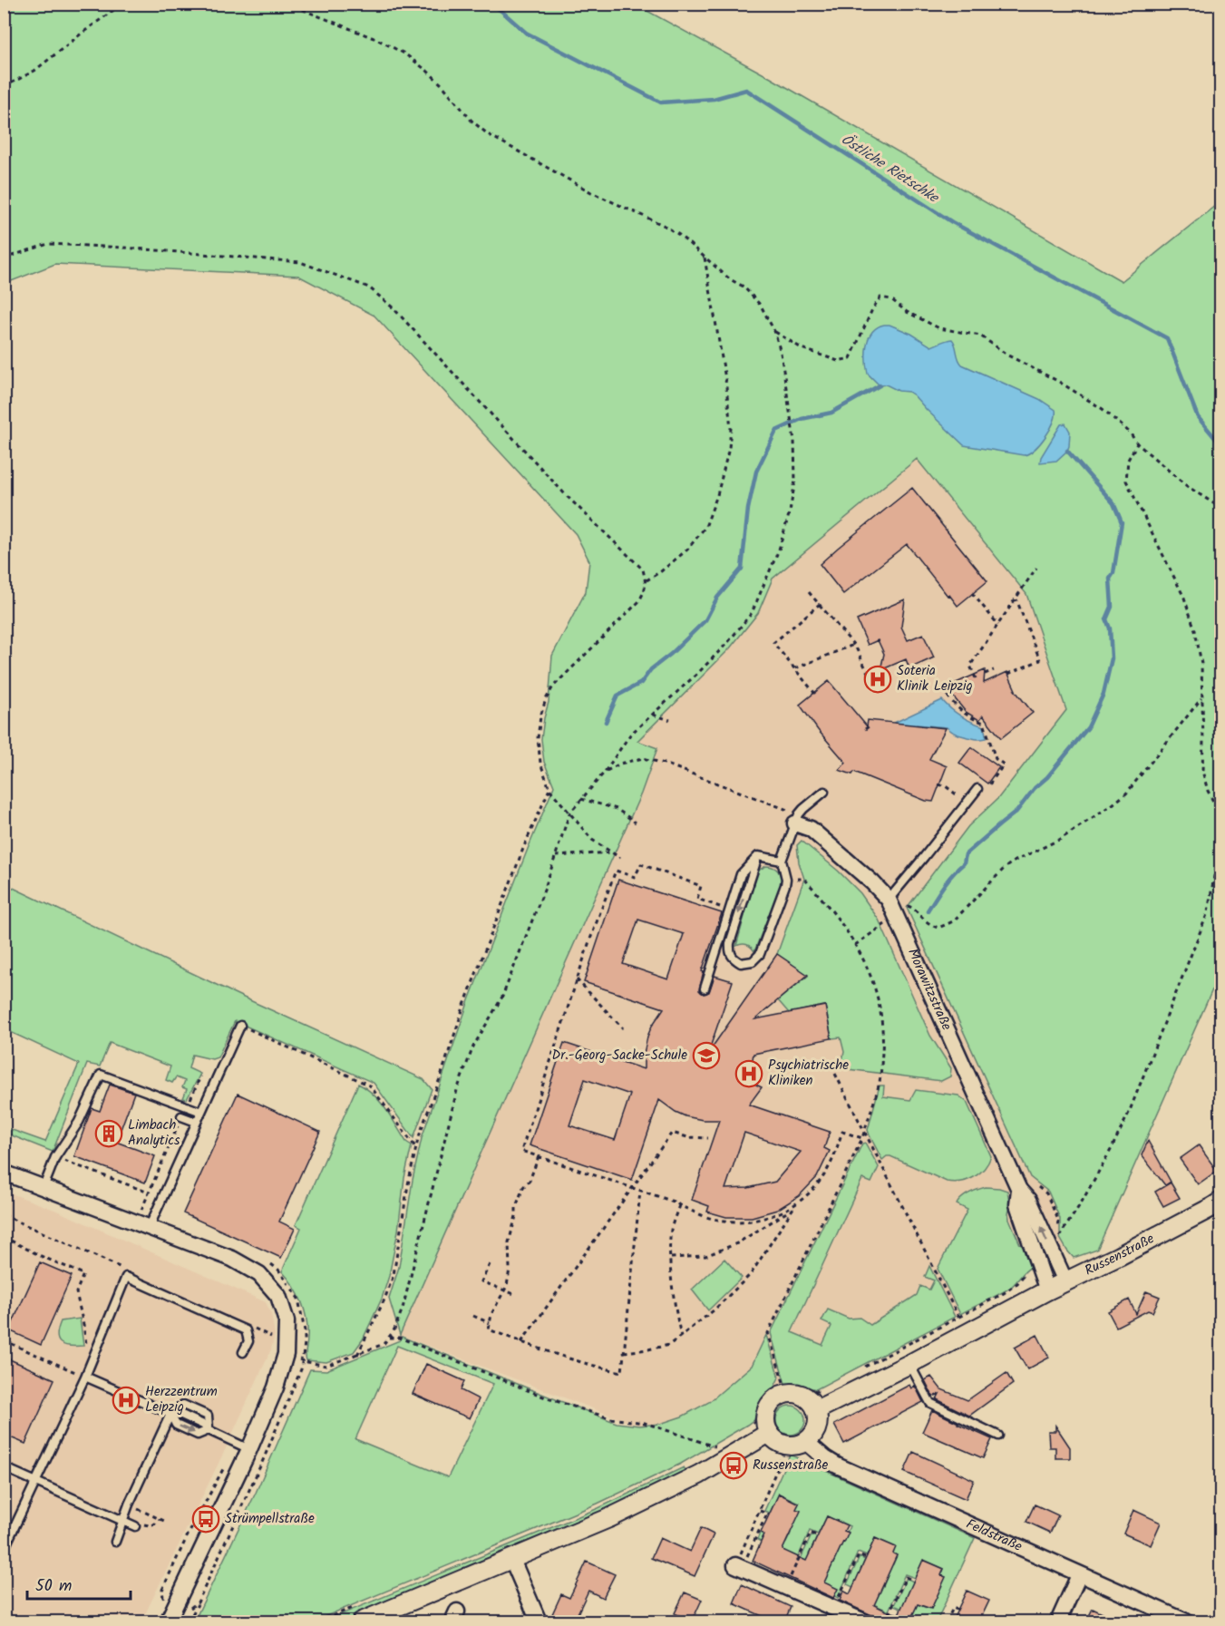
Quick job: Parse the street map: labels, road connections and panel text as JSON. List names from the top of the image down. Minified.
{"streets":{"street":["Morawitzstraße","Russenstraße","Feldstraße"]},"crossings":[["Morawitzstraße","Russenstraße"],["Russenstraße","Feldstraße"]],"water":["Östliche Rietschke"],"places":{"hospital":["Soteria Klinik Leipzig","Psychiatrische Kliniken","Herzzentrum Leipzig"],"school or university":["Dr.-Georg-Sacke-Schule"],"building":["Limbach Analytics"],"bus stop":["Russenstraße","Strümpellstraße"]},"scale_bar":"50 m"}
